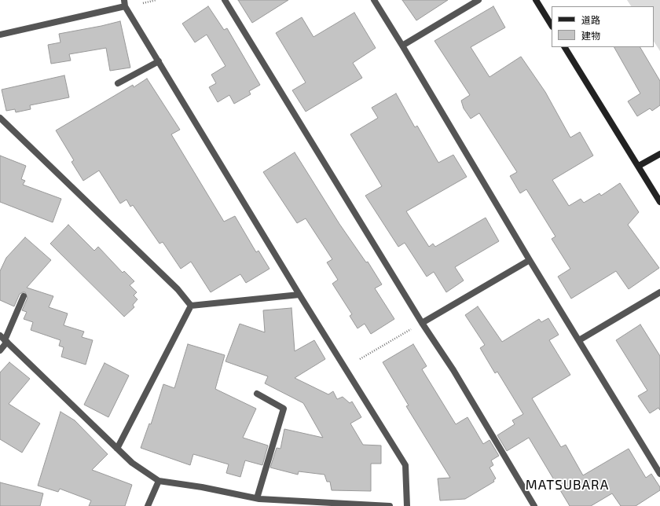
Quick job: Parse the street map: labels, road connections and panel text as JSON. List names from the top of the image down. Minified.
{"districts":["MATSUBARA"],"legend":["道路","建物"]}
